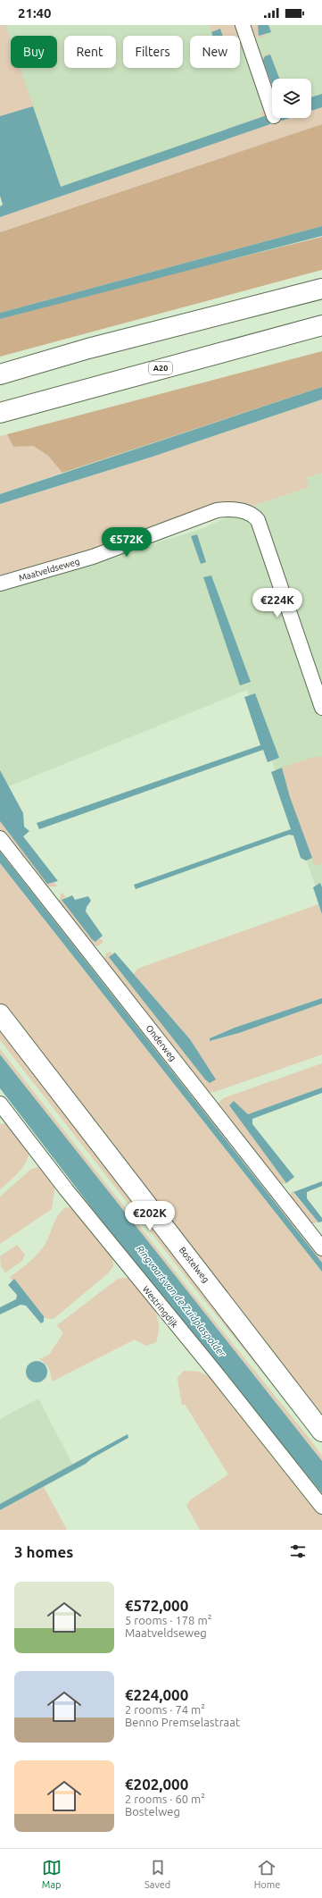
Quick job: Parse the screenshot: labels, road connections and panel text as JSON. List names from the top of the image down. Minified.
{"streets":{"main road":["A20","Bostelweg"],"street":["Maatveldseweg","Onderweg","Westringdijk"]},"water":["Ringvaart van de Zuidplaspolder"],"page":{"status":"21:40","chip":["Buy","Rent","Filters","New"],"price":["€572K","€224K","€202K"],"heading":"3 homes","list":[{"name":"€572,000","note":"5 rooms · 178 m² · Maatveldseweg"},{"name":"€224,000","note":"2 rooms · 74 m² · Benno Premselastraat"},{"name":"€202,000","note":"2 rooms · 60 m² · Bostelweg"}],"tabs":["Map","Saved","Home"]}}
